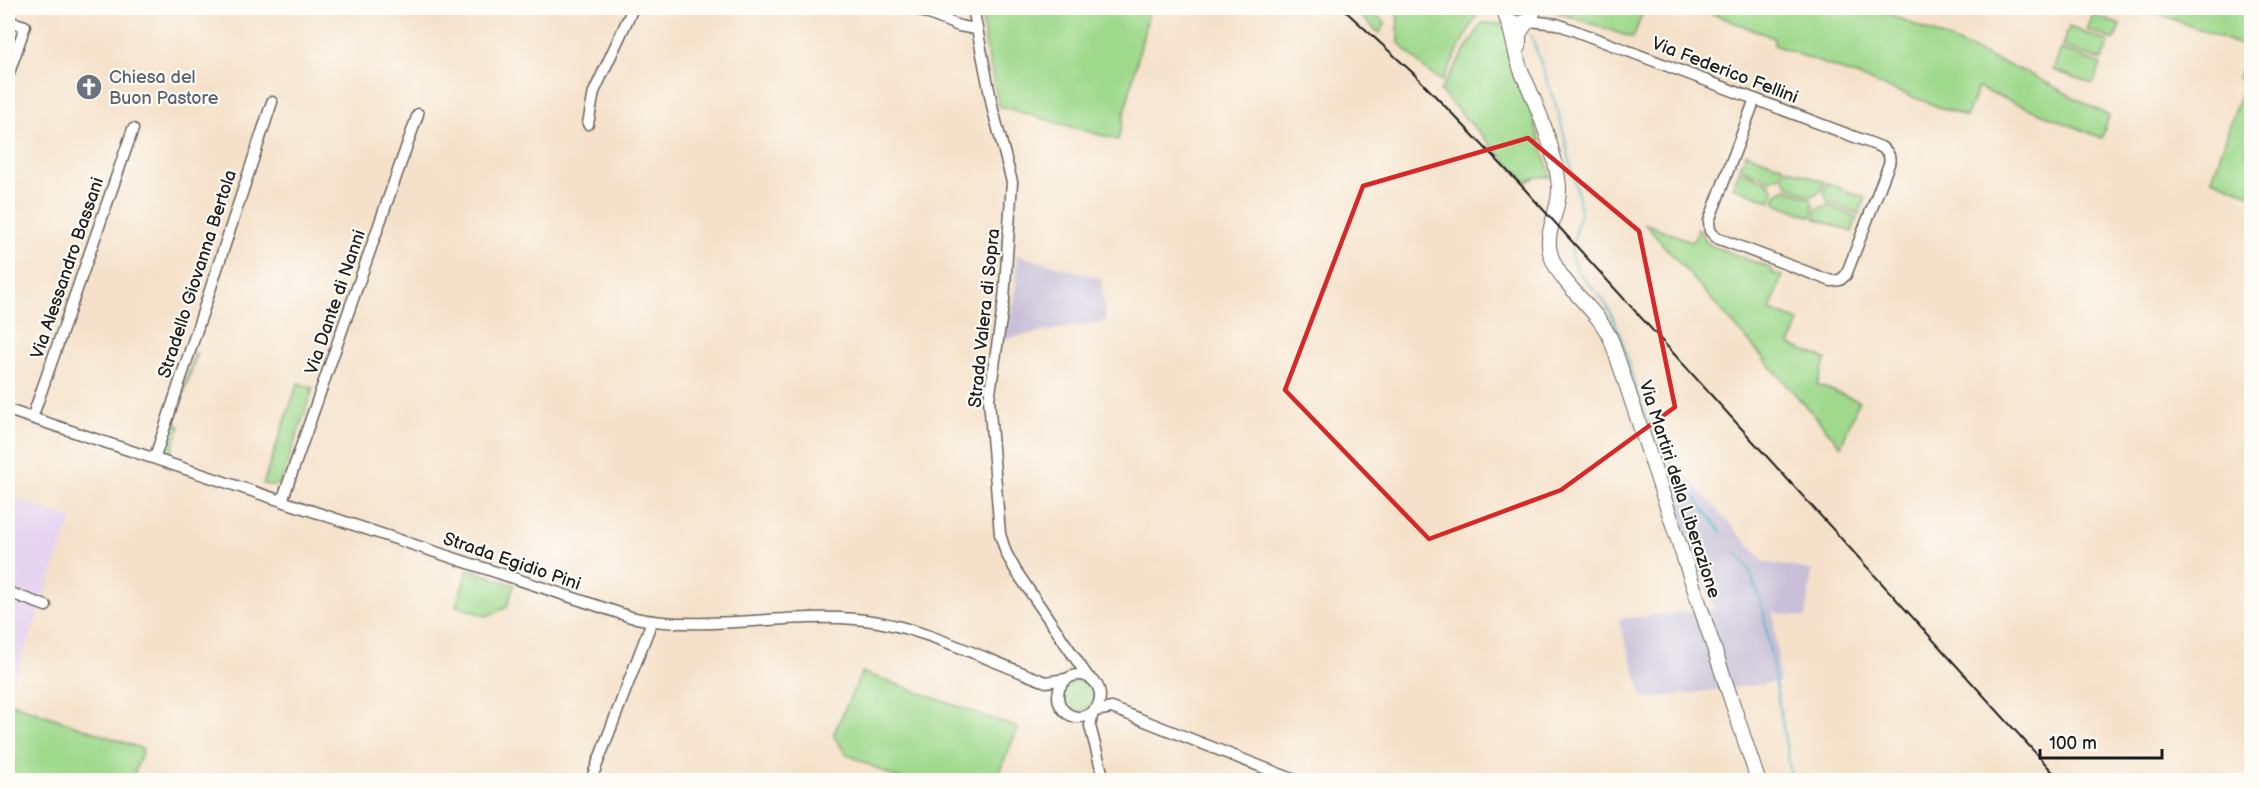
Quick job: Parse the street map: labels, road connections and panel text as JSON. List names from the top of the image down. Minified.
{"streets":{"street":["Via Federico Fellini","Via Alessandro Bassani","Stradello Giovanna Bertola","Via Dante di Nanni","Strada Valera di Sopra","Via Martiri della Liberazione","Strada Egidio Pini"]},"crossings":[["Via Alessandro Bassani","Strada Egidio Pini"],["Via Dante di Nanni","Strada Egidio Pini"],["Strada Valera di Sopra","Strada Egidio Pini"]],"places":{"church":["Chiesa del Buon Pastore"]},"scale_bar":"100 m"}
